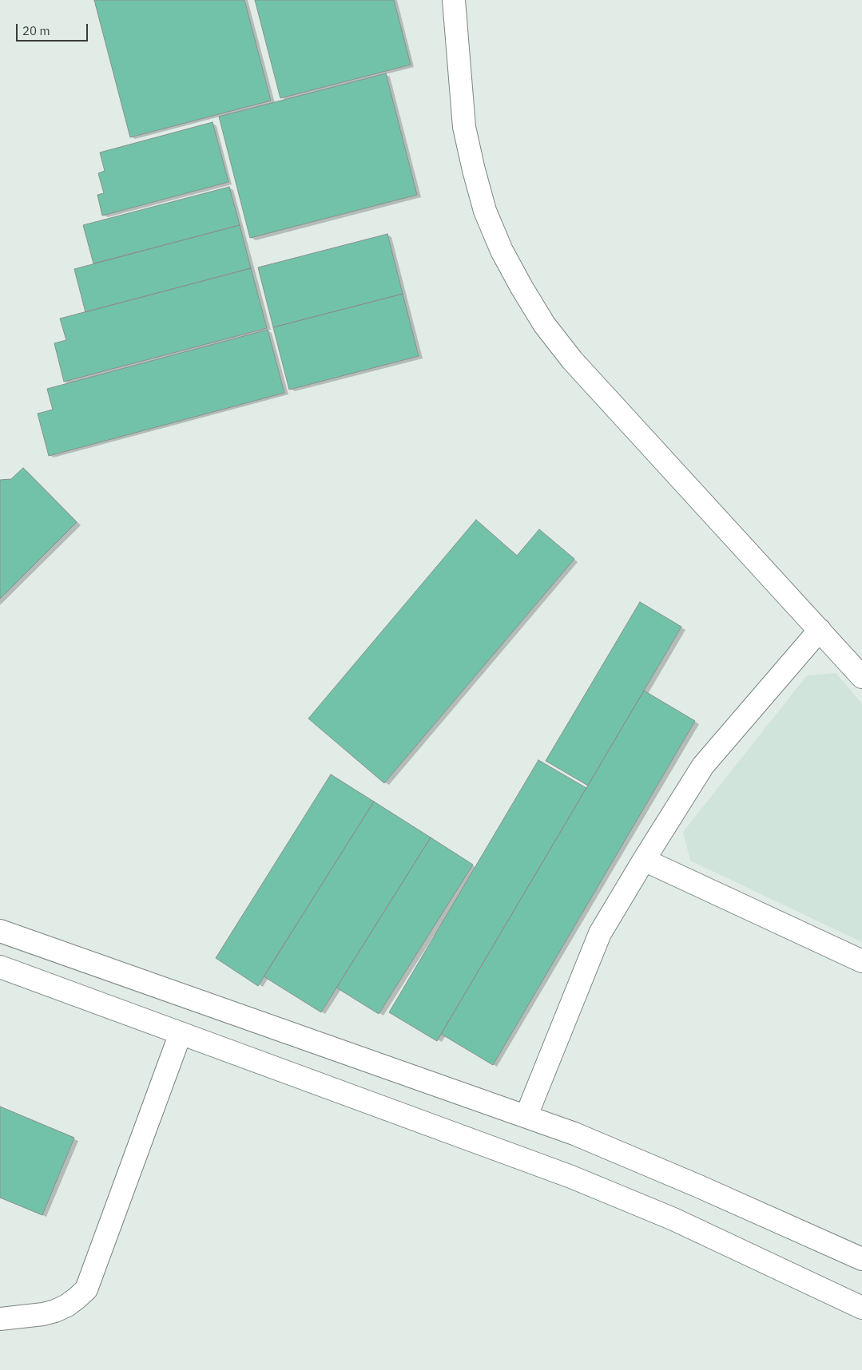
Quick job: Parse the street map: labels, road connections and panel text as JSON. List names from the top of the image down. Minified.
{"scale_bar":"20 m"}
